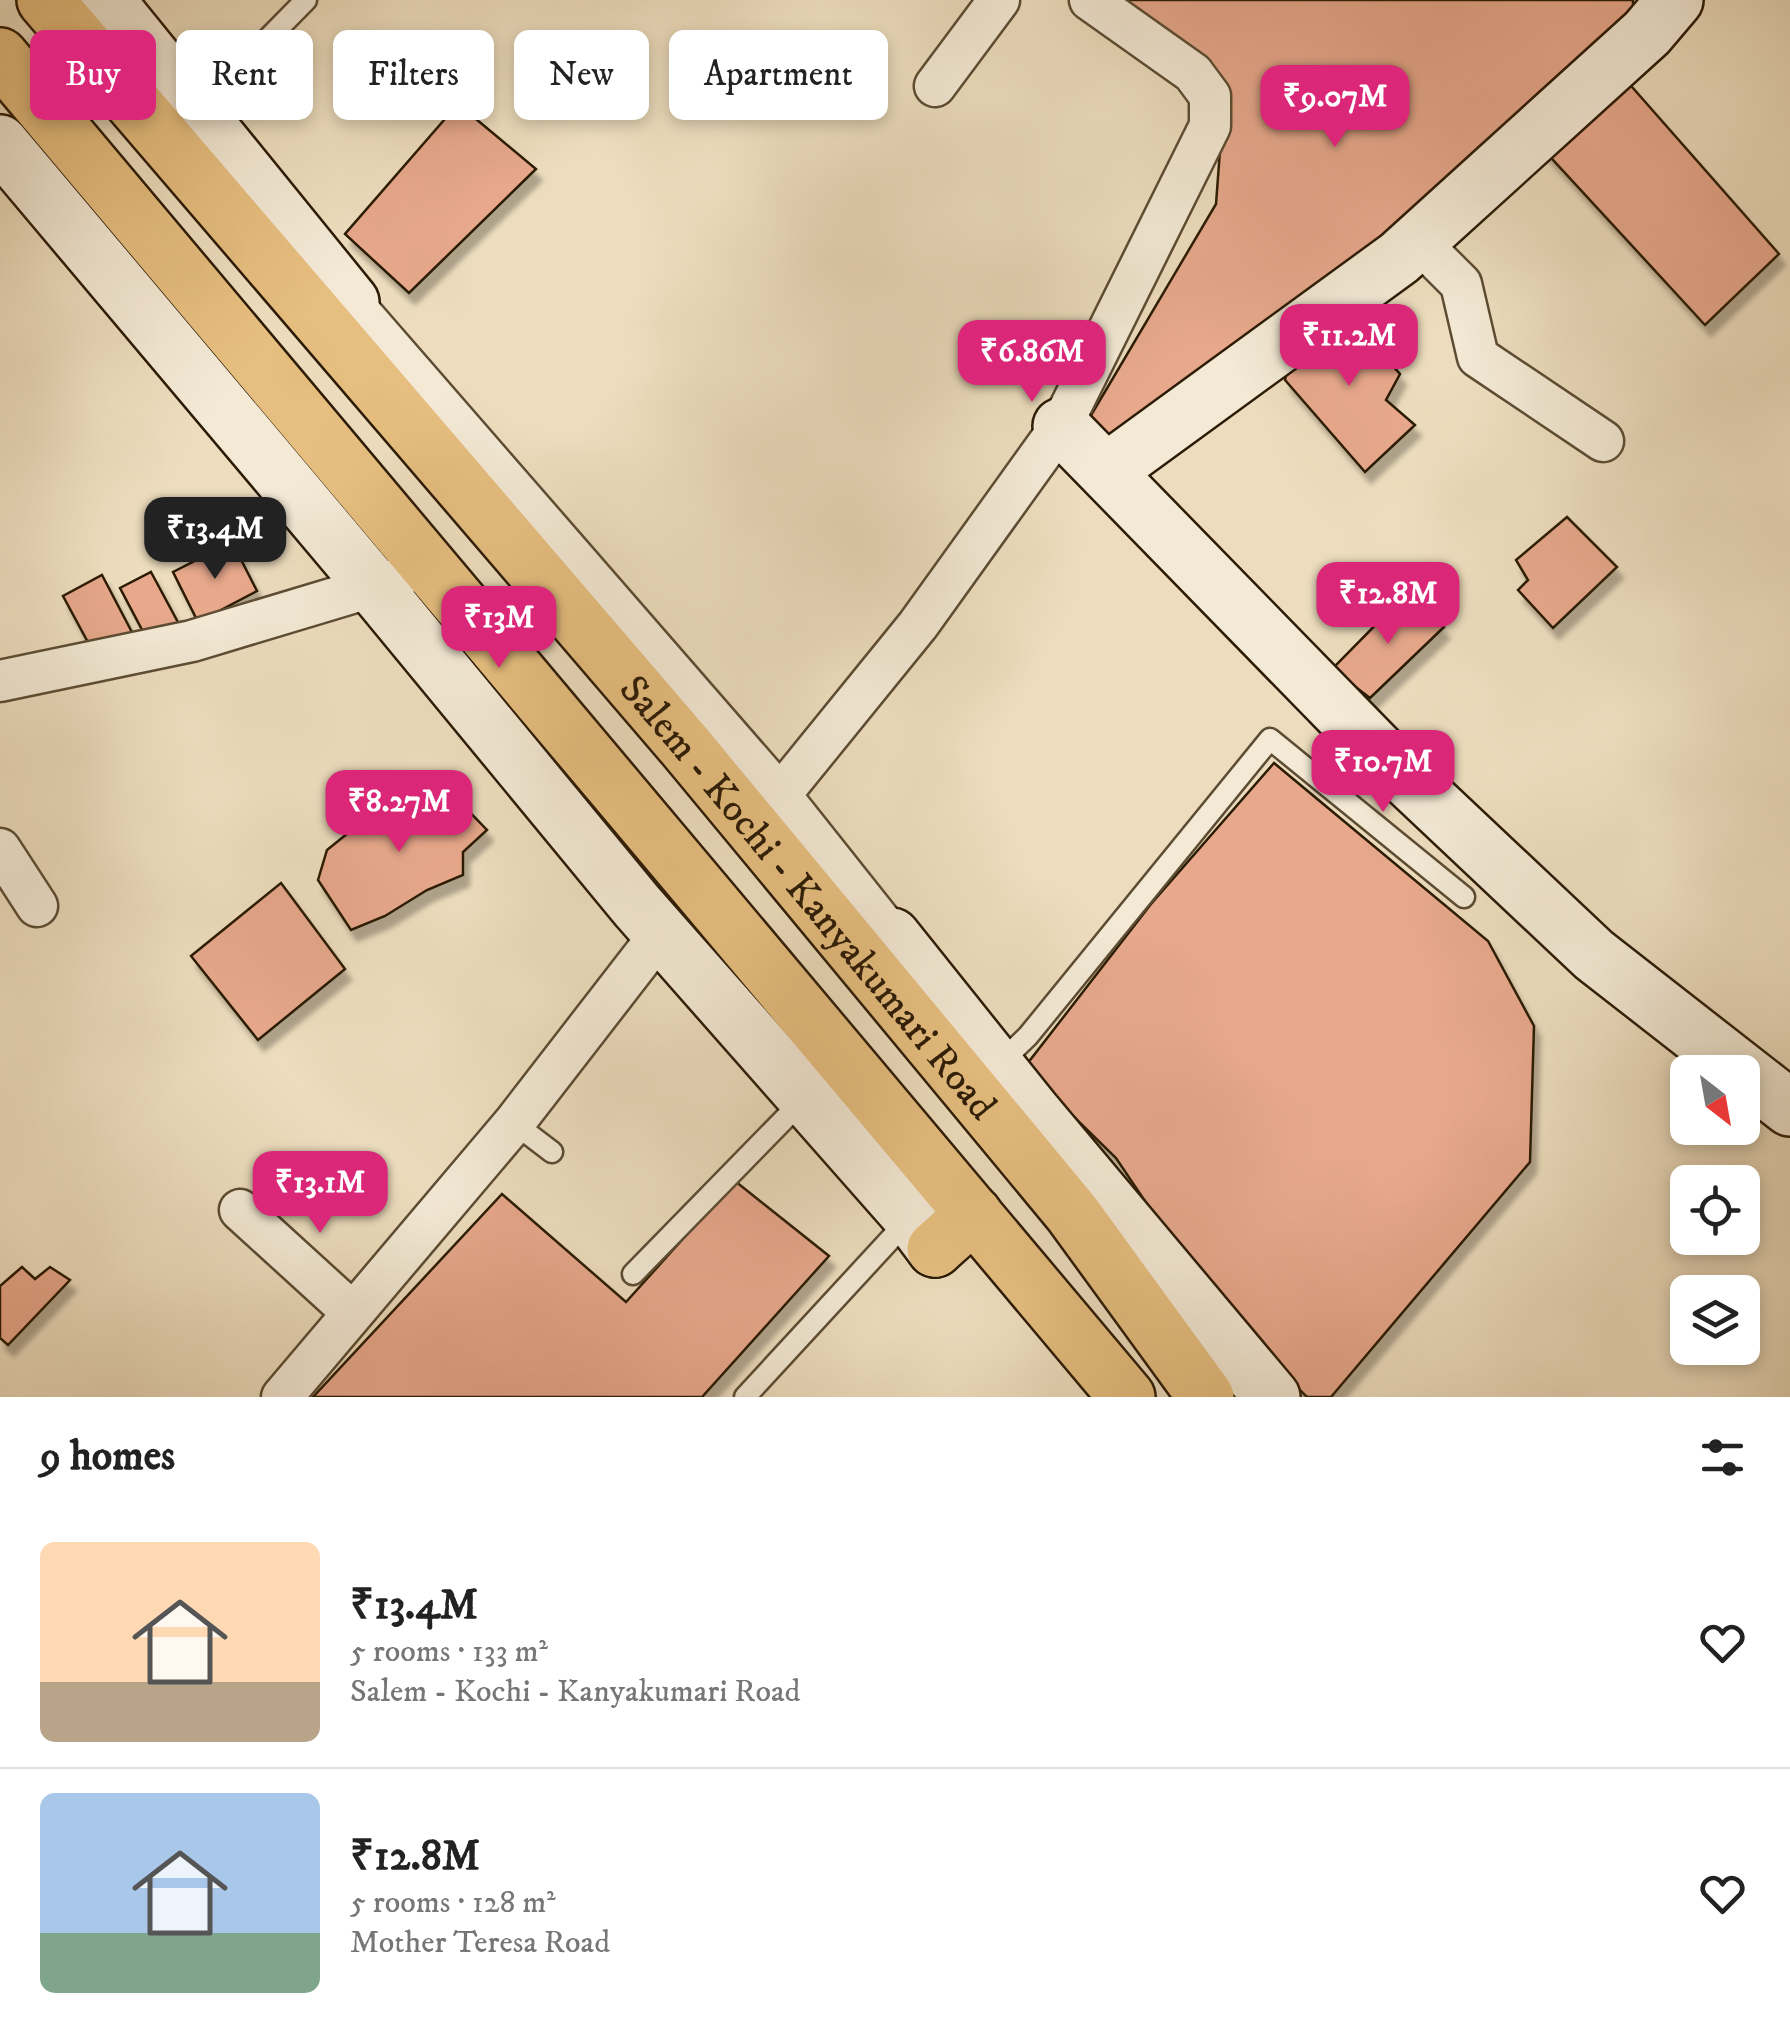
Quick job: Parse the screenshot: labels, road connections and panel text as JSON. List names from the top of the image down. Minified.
{"streets":{"highway":["Salem - Kochi - Kanyakumari Road"]},"north":"bottom right","page":{"chip":["Buy","Rent","Filters","New","Apartment"],"price":["₹9.07M","₹11.2M","₹6.86M","₹13.4M","₹12.8M","₹13M","₹10.7M","₹8.27M","₹13.1M"],"heading":"9 homes","list":[{"name":"₹13.4M","note":"5 rooms · 133 m² · Salem - Kochi - Kanyakumari Road"},{"name":"₹12.8M","note":"5 rooms · 128 m² · Mother Teresa Road"}]}}
